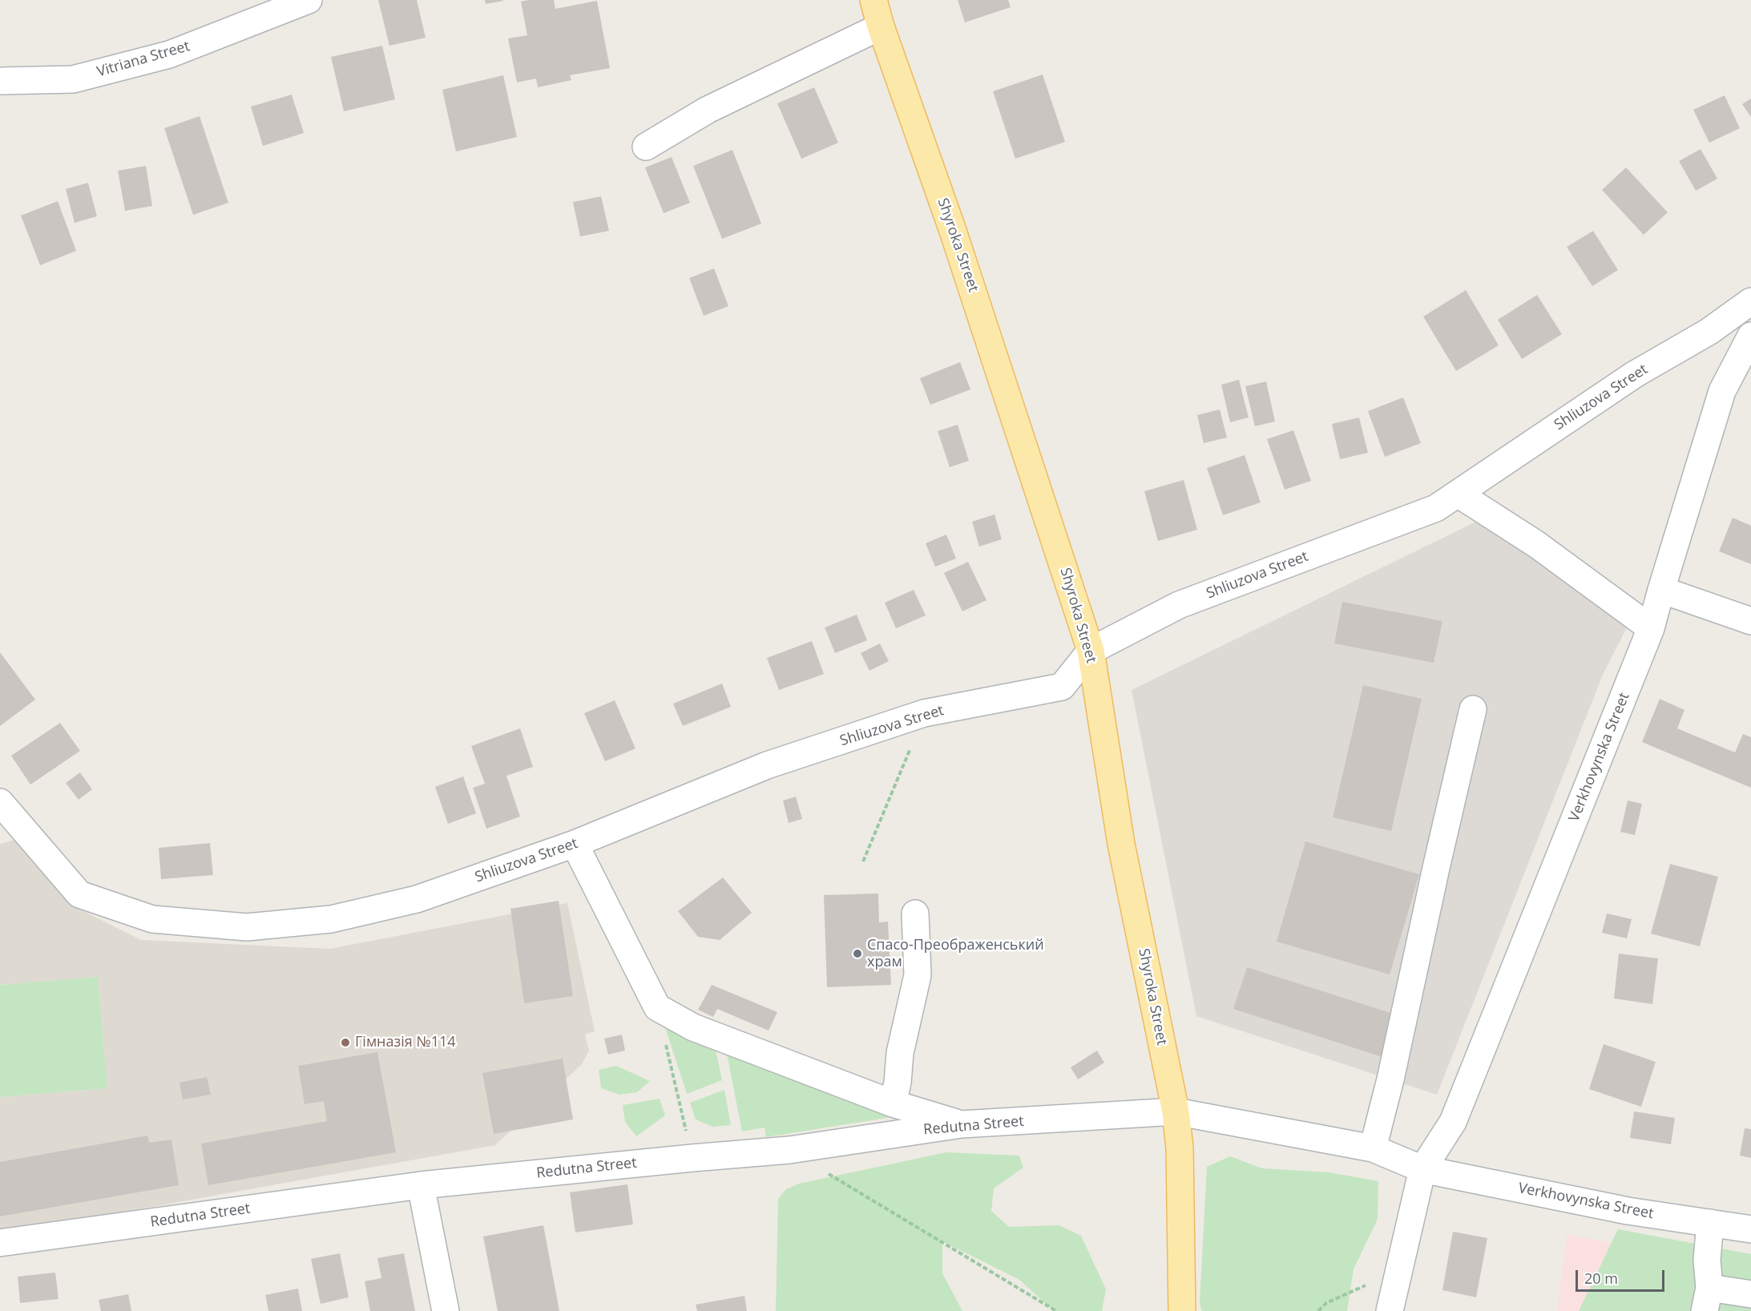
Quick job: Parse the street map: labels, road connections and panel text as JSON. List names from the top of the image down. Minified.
{"streets":{"main road":["Shyroka Street"],"street":["Vitriana Street","Shliuzova Street","Verkhovynska Street","Redutna Street"]},"crossings":[["Shyroka Street","Shliuzova Street"],["Shyroka Street","Verkhovynska Street"],["Shyroka Street","Redutna Street"],["Verkhovynska Street","Redutna Street"]],"places":["Спасо-Преображенський храм","Гімназія №114"],"scale_bar":"20 m"}
